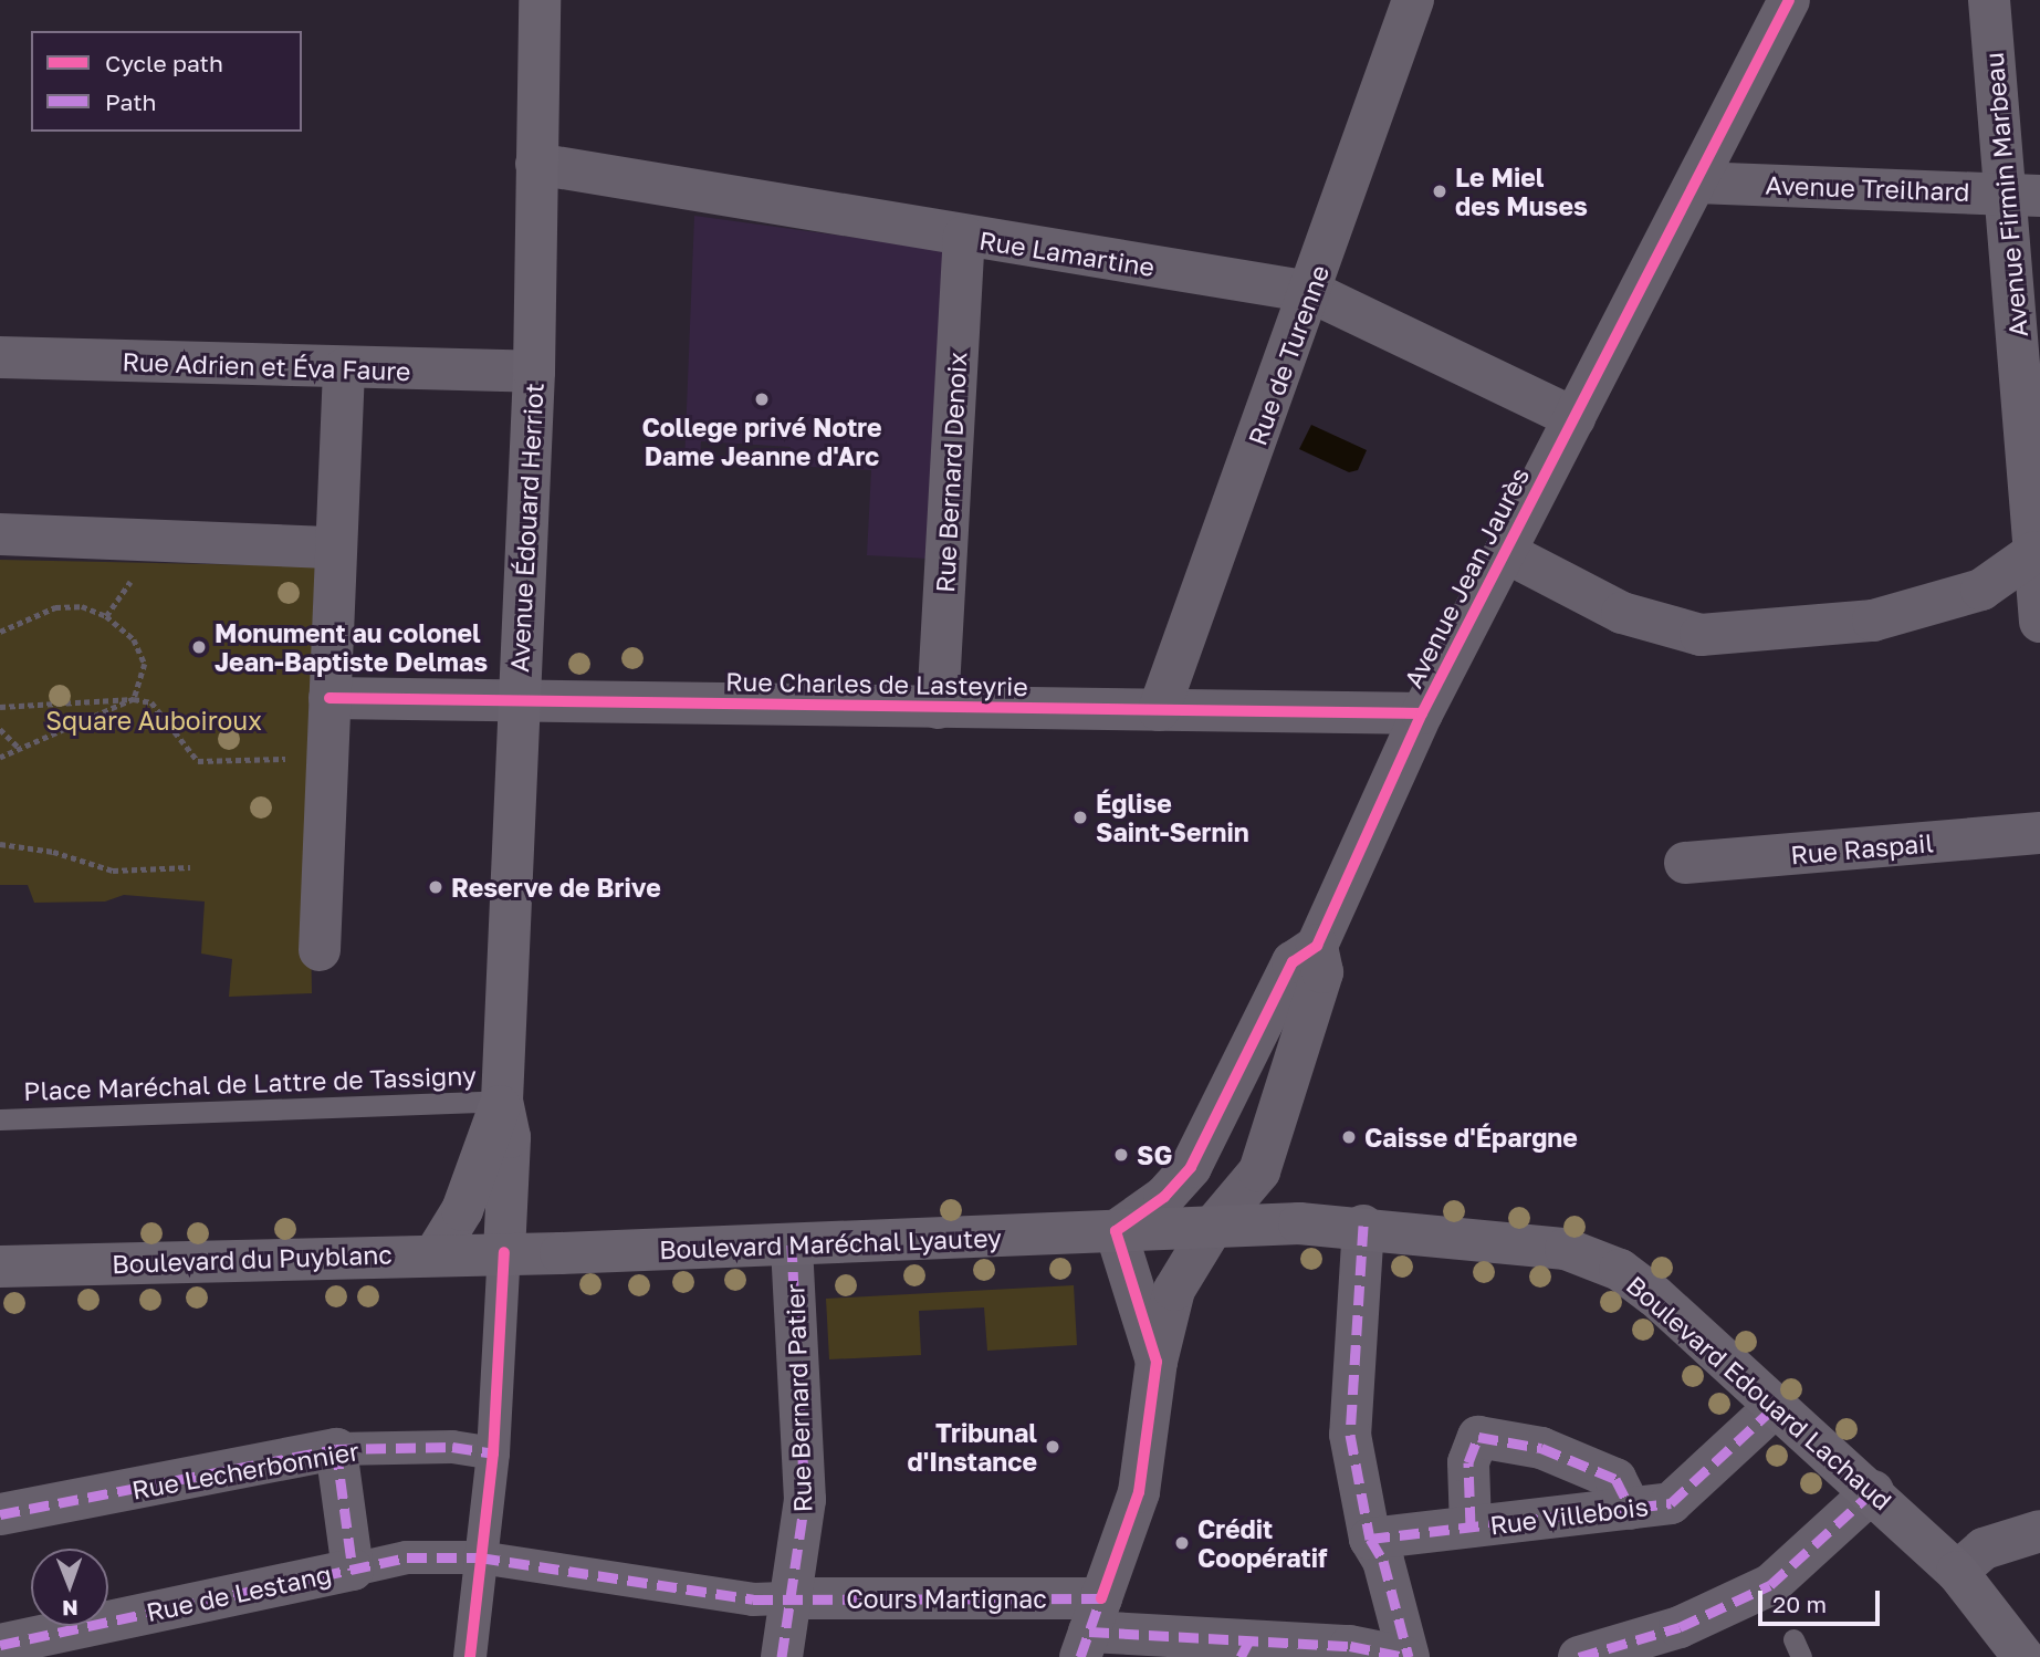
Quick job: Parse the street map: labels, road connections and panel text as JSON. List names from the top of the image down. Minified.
{"streets":{"main road":["Avenue Édouard Herriot","Boulevard Maréchal Lyautey","Boulevard du Puyblanc","Boulevard Edouard Lachaud"],"street":["Avenue Treilhard","Avenue Firmin Marbeau","Rue Lamartine","Rue de Turenne","Rue Adrien et Éva Faure","Rue Bernard Denoix","Avenue Jean Jaurès","Rue Charles de Lasteyrie","Rue Raspail","Rue Bernard Patier","Rue Lecherbonnier","Rue Villebois","Rue de Lestang","Cours Martignac"],"lane":["Place Maréchal de Lattre de Tassigny"]},"crossings":[["Avenue Treilhard","Avenue Firmin Marbeau"],["Avenue Treilhard","Avenue Jean Jaurès"],["Rue Lamartine","Rue de Turenne"],["Rue Lamartine","Rue Bernard Denoix"],["Rue Lamartine","Avenue Édouard Herriot"],["Rue Lamartine","Avenue Jean Jaurès"],["Rue de Turenne","Rue Charles de Lasteyrie"],["Rue Adrien et Éva Faure","Avenue Édouard Herriot"],["Rue Bernard Denoix","Rue Charles de Lasteyrie"],["Avenue Édouard Herriot","Rue Charles de Lasteyrie"],["Avenue Édouard Herriot","Place Maréchal de Lattre de Tassigny"],["Avenue Édouard Herriot","Boulevard Maréchal Lyautey"],["Avenue Édouard Herriot","Boulevard du Puyblanc"],["Avenue Jean Jaurès","Rue Charles de Lasteyrie"],["Avenue Jean Jaurès","Boulevard Maréchal Lyautey"],["Avenue Jean Jaurès","Boulevard Edouard Lachaud"],["Avenue Jean Jaurès","Cours Martignac"],["Boulevard Maréchal Lyautey","Boulevard du Puyblanc"],["Boulevard Maréchal Lyautey","Boulevard Edouard Lachaud"],["Boulevard Maréchal Lyautey","Rue Bernard Patier"],["Boulevard Edouard Lachaud","Rue Villebois"],["Rue Bernard Patier","Rue de Lestang"],["Rue Bernard Patier","Cours Martignac"],["Rue de Lestang","Cours Martignac"]],"parks":["Square Auboiroux"],"places":["Le Miel des Muses","College privé Notre Dame Jeanne d'Arc","Monument au colonel Jean-Baptiste Delmas","Église Saint-Sernin","Reserve de Brive","Caisse d'Épargne","SG","Tribunal d'Instance","Crédit Coopératif"],"legend":["Cycle path","Path"],"scale_bar":"20 m","north":"bottom"}
